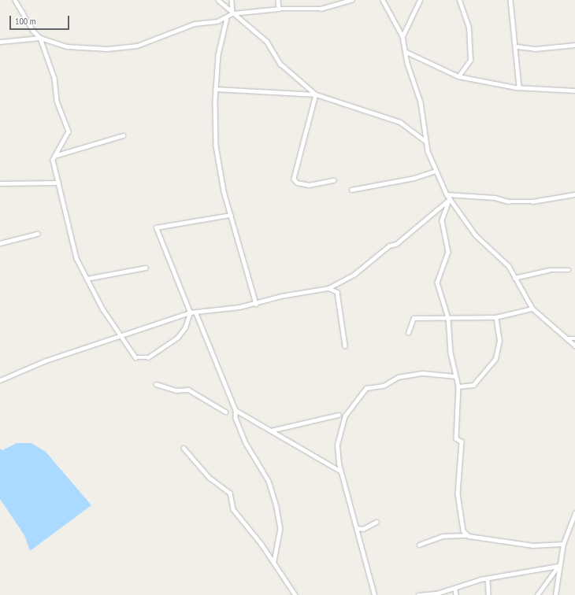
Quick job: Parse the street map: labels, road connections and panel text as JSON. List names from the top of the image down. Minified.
{"scale_bar":"100 m"}
